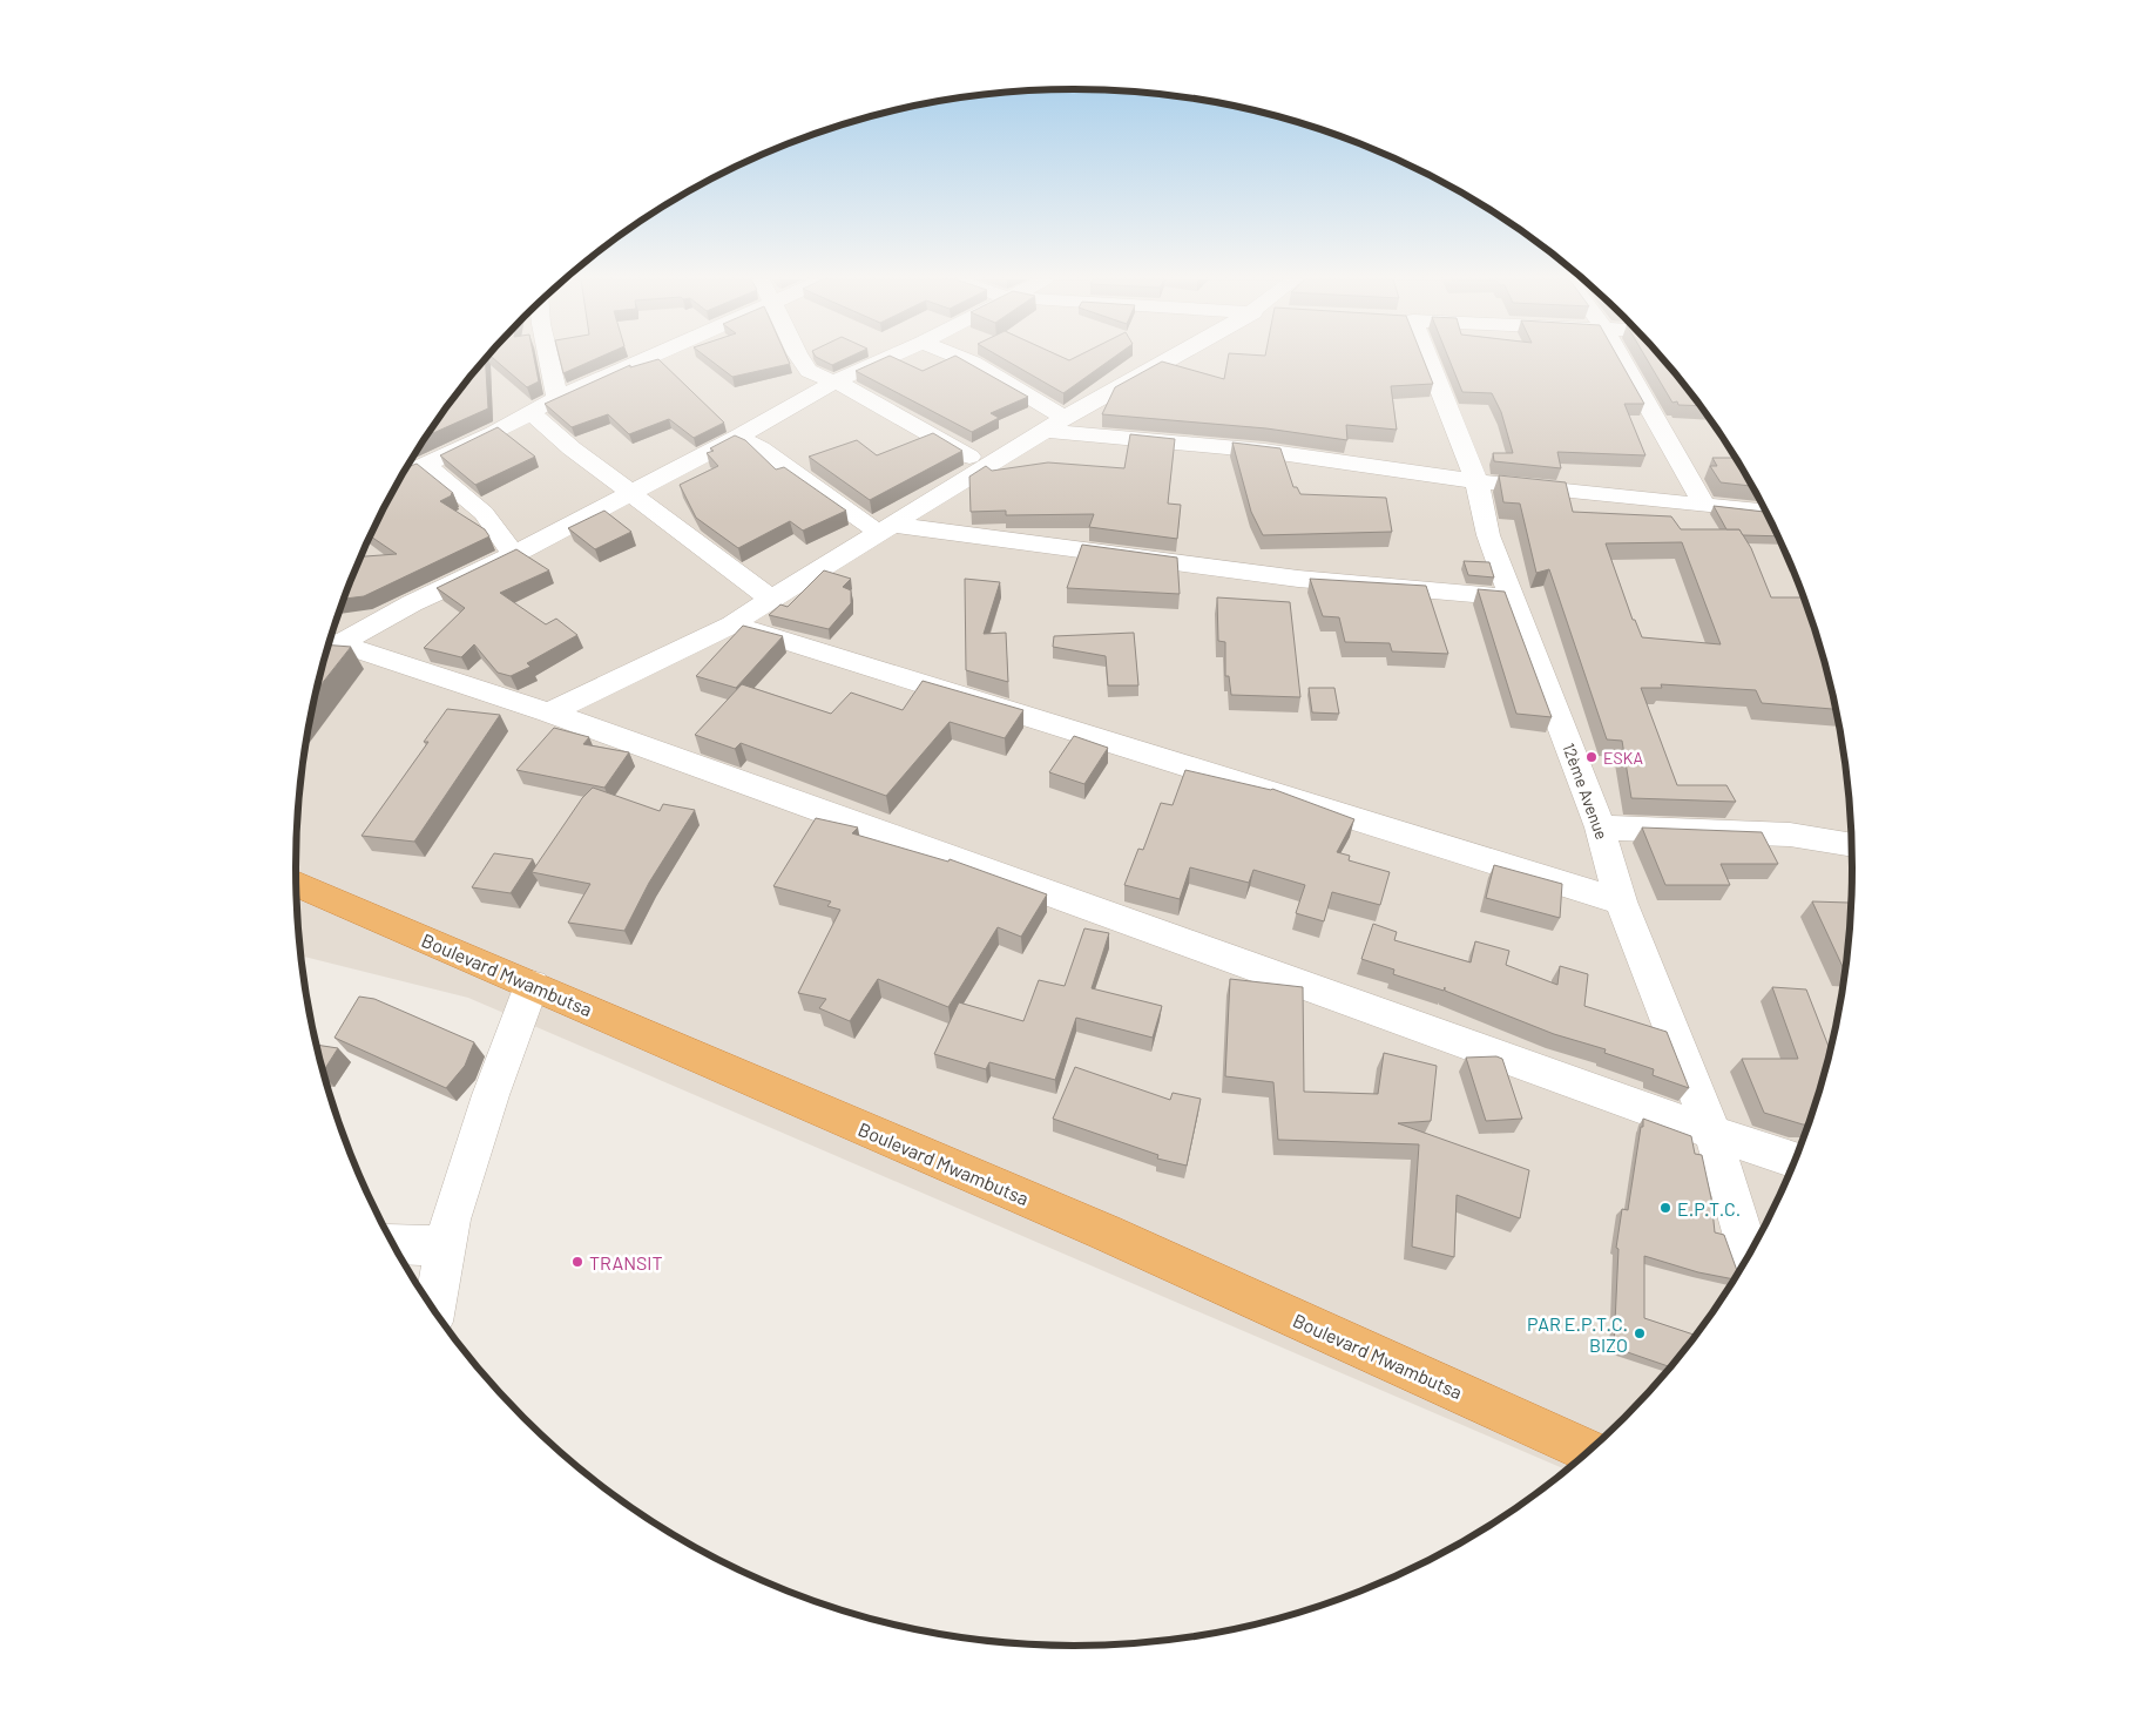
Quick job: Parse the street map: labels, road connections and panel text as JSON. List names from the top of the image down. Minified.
{"streets":{"highway":["Boulevard Mwambutsa"],"street":["12ème Avenue"]},"places":["ESKA","E.P.T.C.","TRANSIT","PAR E.P.T.C. BIZO"]}
